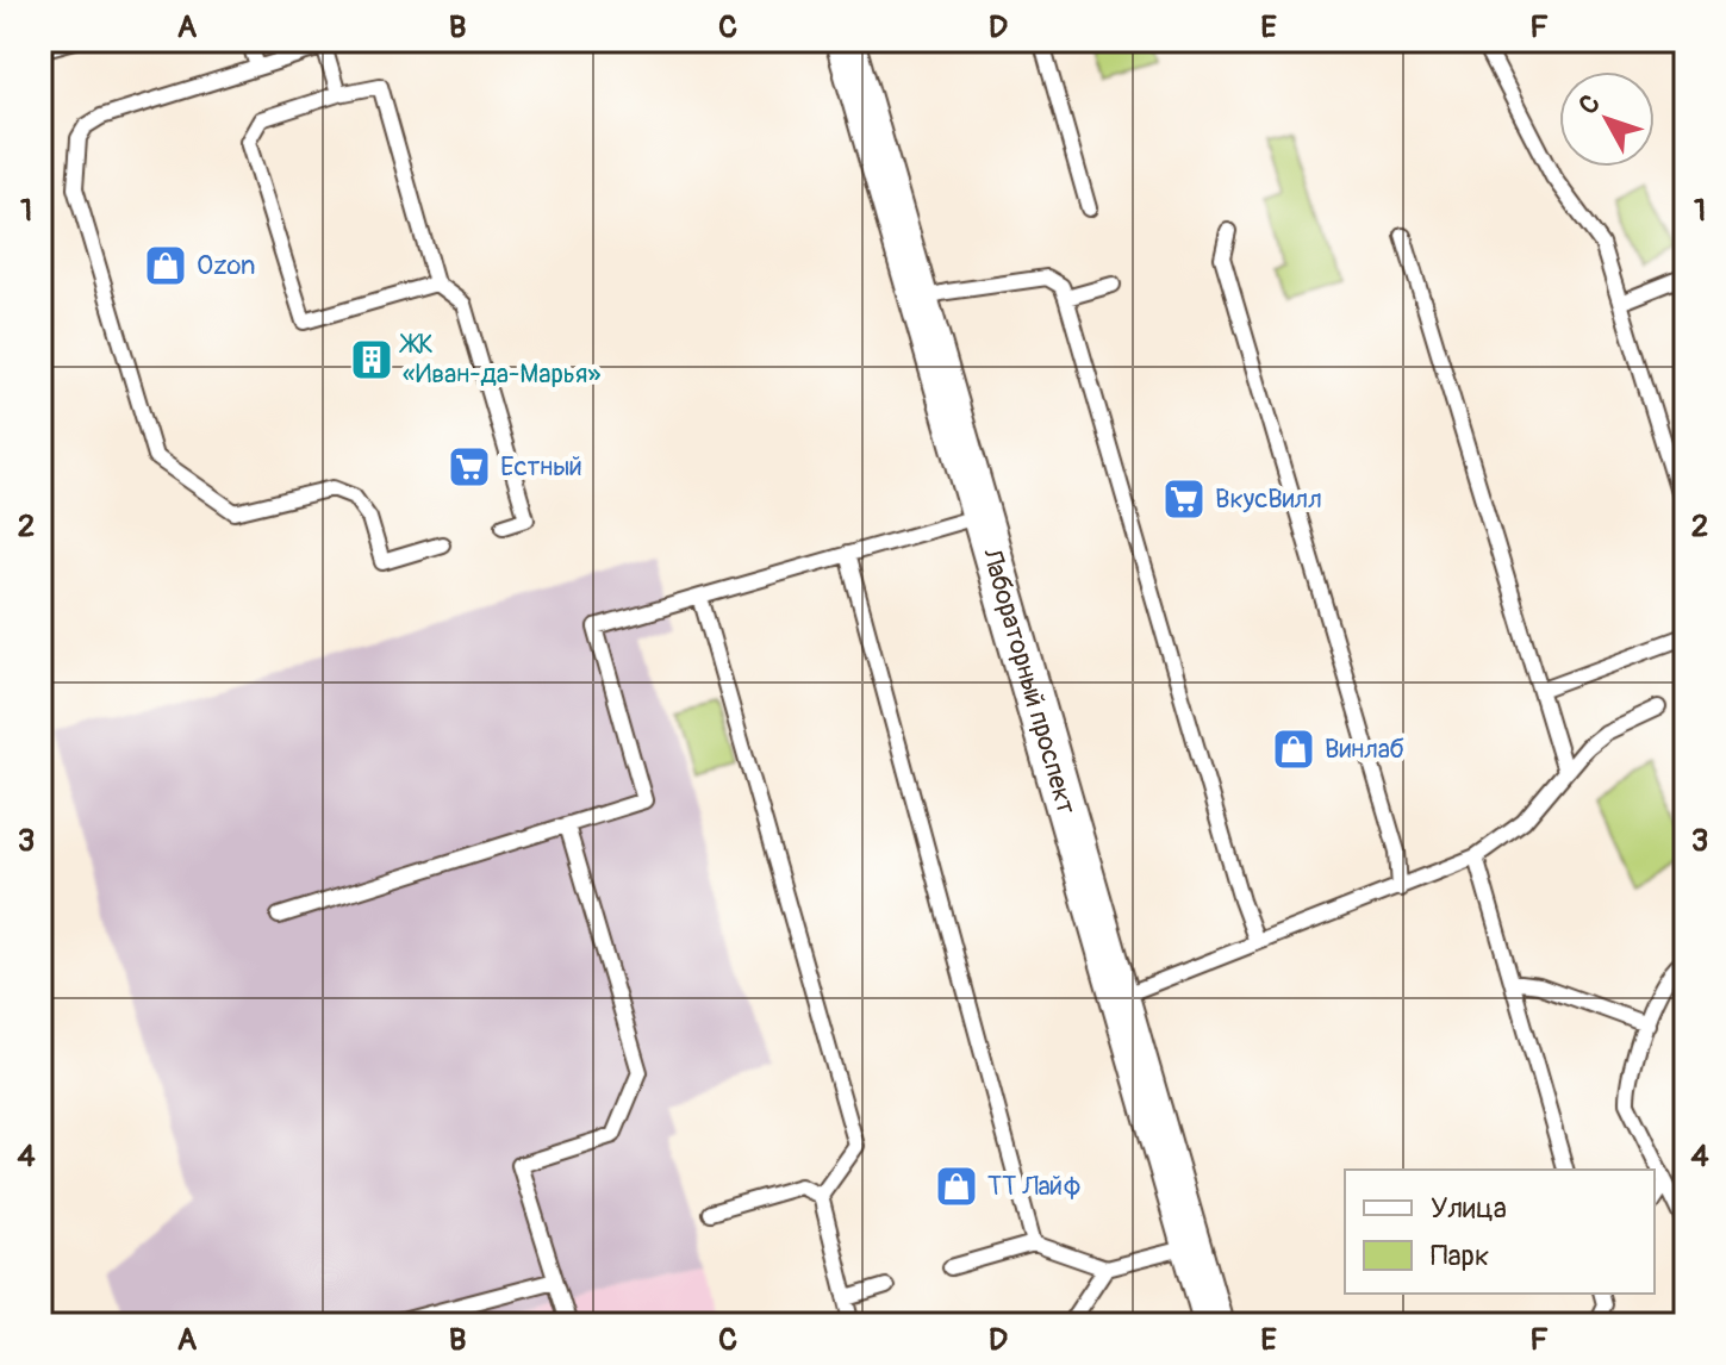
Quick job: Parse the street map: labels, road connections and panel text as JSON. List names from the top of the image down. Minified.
{"streets":{"street":["Лабораторный проспект"]},"places":{"shop":["Ozon","Винлаб","ТТ Лайф"],"building":["ЖК «Иван-да-Марья»"],"supermarket":["Естный","ВкусВилл"]},"legend":["Улица","Парк"],"north":"top left","grid":{"columns":["A","B","C","D","E","F"],"rows":["1","2","3","4"]}}
